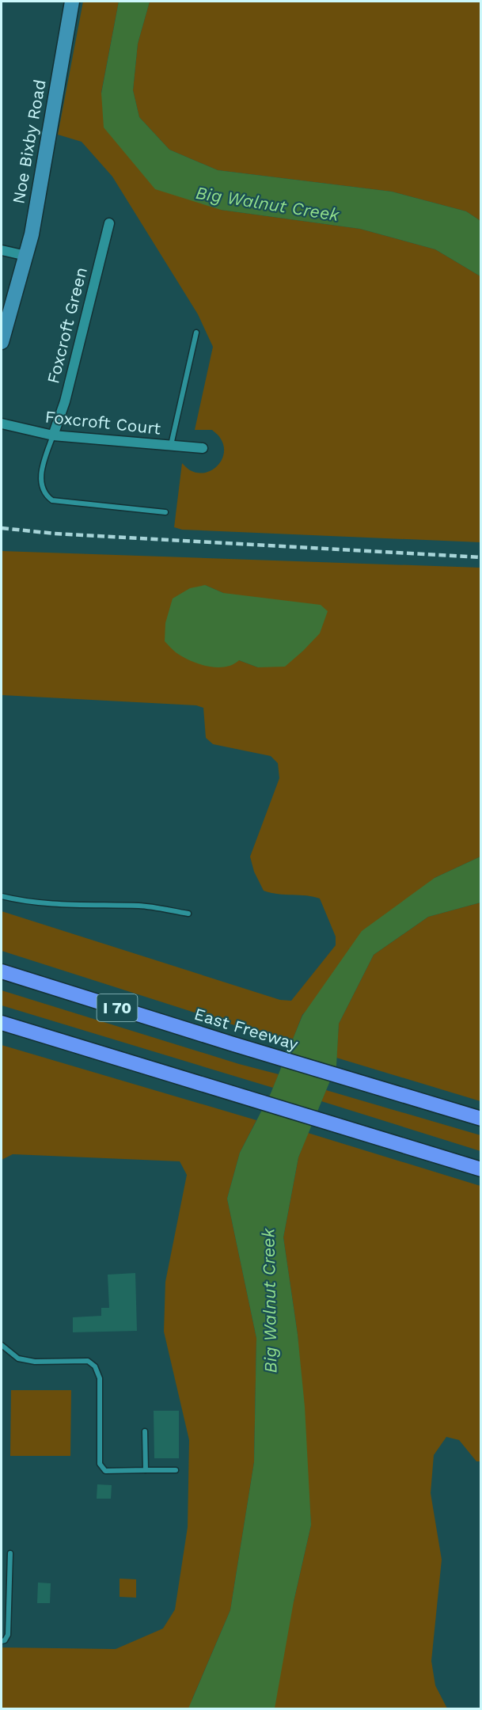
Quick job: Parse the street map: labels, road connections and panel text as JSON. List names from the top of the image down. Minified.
{"streets":{"highway":["I 70","East Freeway"],"street":["Noe Bixby Road","Foxcroft Green","Foxcroft Court"]},"crossings":[["Foxcroft Green","Foxcroft Court"]],"water":["Big Walnut Creek"]}
